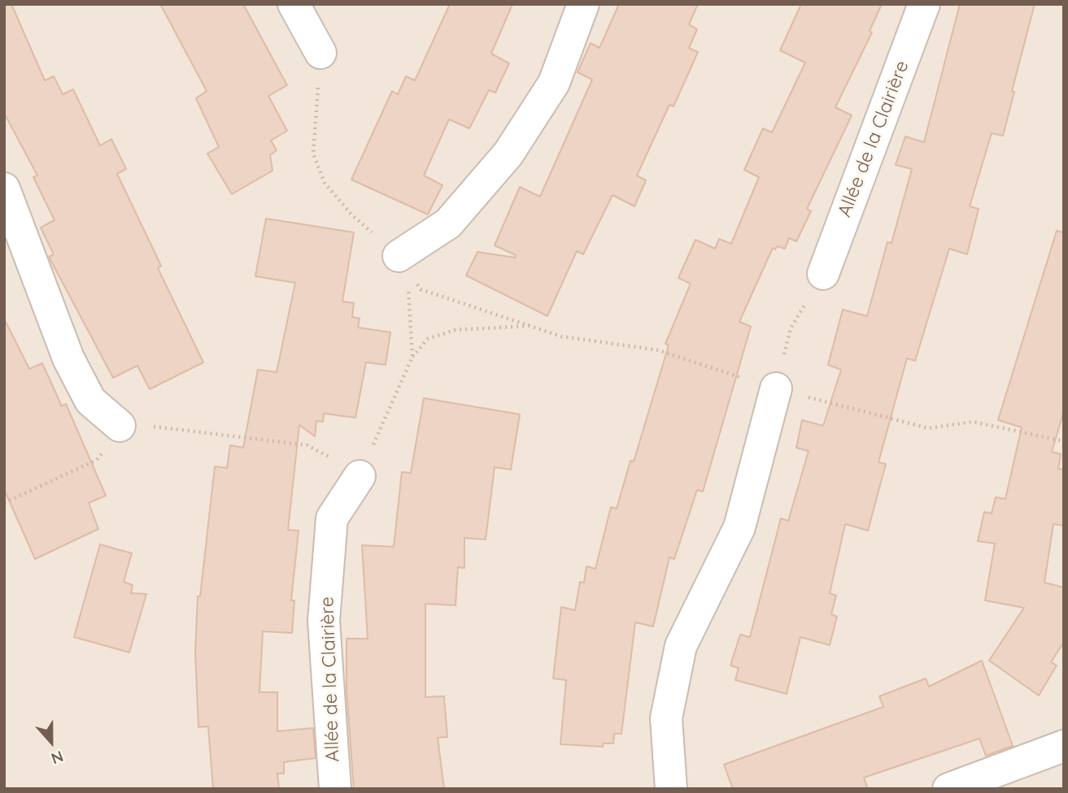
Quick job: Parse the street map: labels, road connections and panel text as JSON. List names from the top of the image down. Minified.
{"streets":{"street":["Allée de la Clairière"]},"north":"bottom"}
